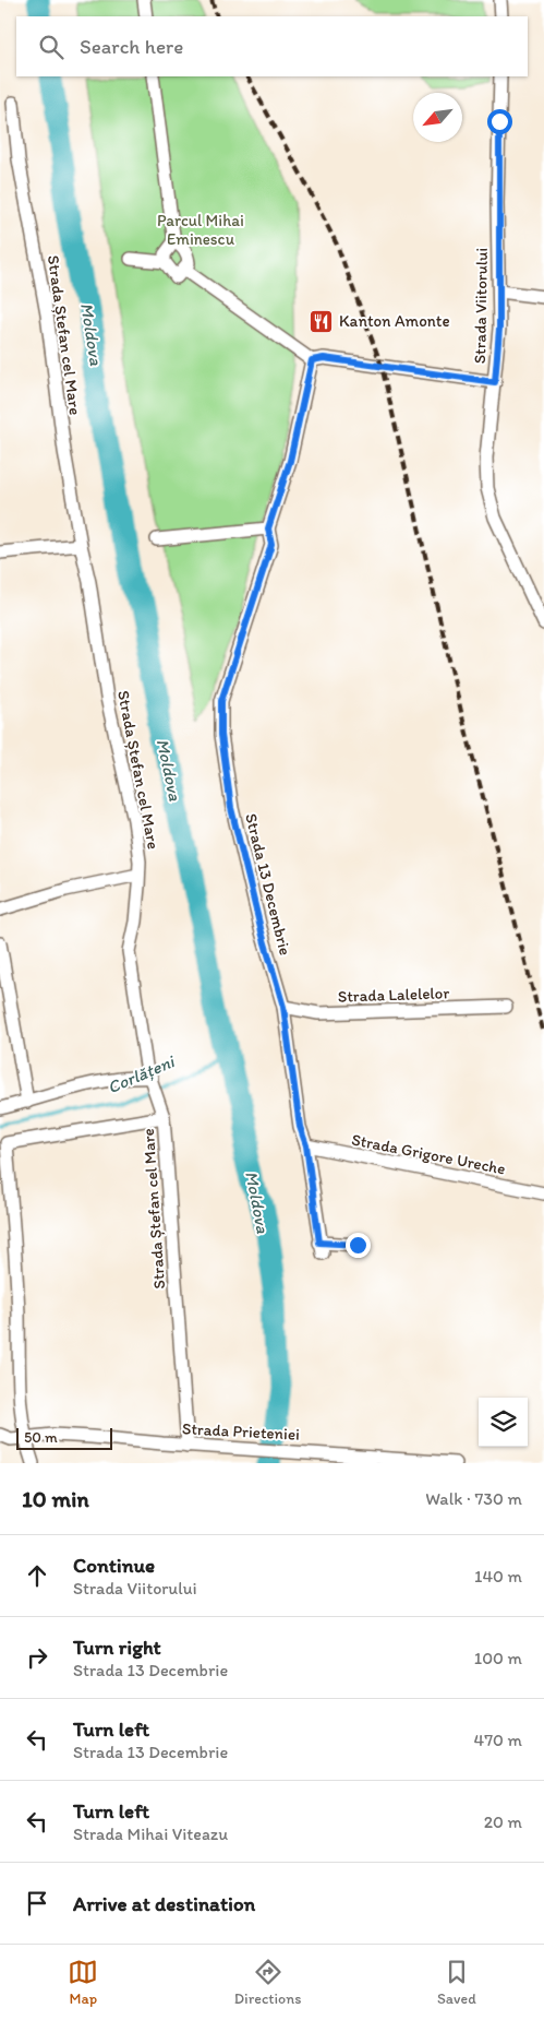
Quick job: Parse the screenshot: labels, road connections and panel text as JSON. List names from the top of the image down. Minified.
{"streets":{"street":["Strada Viitorului","Strada Ștefan cel Mare","Strada 13 Decembrie","Strada Lalelelor","Strada Grigore Ureche","Strada Prieteniei"]},"crossings":[["Strada Ștefan cel Mare","Strada Prieteniei"],["Strada 13 Decembrie","Strada Lalelelor"],["Strada 13 Decembrie","Strada Grigore Ureche"]],"water":["Moldova","Corlățeni"],"parks":["Parcul Mihai Eminescu"],"places":{"restaurant":["Kanton Amonte"]},"scale_bar":"50 m","north":"bottom left","page":{"search":"Search here","scale":"50 m","heading":["10 min","Walk · 730 m"],"list":[["Continue","Strada Viitorului","140 m"],["Turn right","Strada 13 Decembrie","100 m"],["Turn left","Strada 13 Decembrie","470 m"],["Turn left","Strada Mihai Viteazu","20 m"],"Arrive at destination"],"nav":["Map","Directions","Saved"]}}
